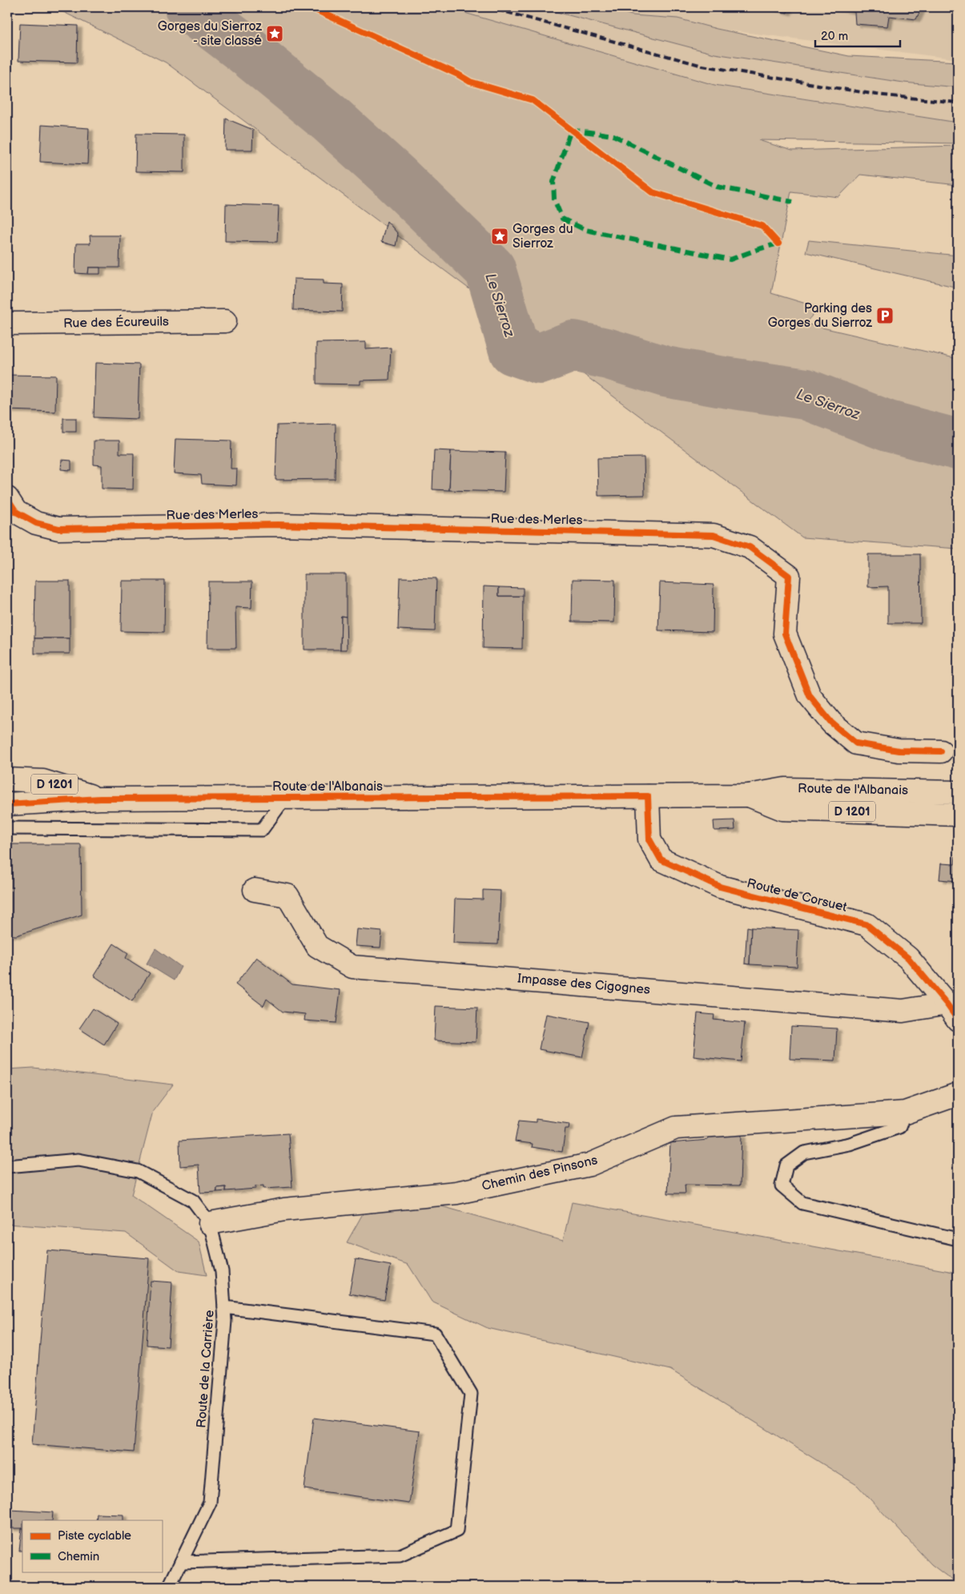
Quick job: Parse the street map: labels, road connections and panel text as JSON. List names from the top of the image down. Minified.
{"streets":{"street":["Rue des Écureuils","Rue des Merles","D 1201","Route de l'Albanais","Route de Corsuet","Impasse des Cigognes","Chemin des Pinsons"],"lane":["Route de la Carrière"]},"crossings":[["Route de l'Albanais","Route de Corsuet"],["Route de Corsuet","Impasse des Cigognes"],["Chemin des Pinsons","Route de la Carrière"]],"water":["Le Sierroz"],"places":{"place":["Gorges du Sierroz - site classé","Gorges du Sierroz"],"parking":["Parking des Gorges du Sierroz"]},"legend":["Piste cyclable","Chemin"],"scale_bar":"20 m"}
